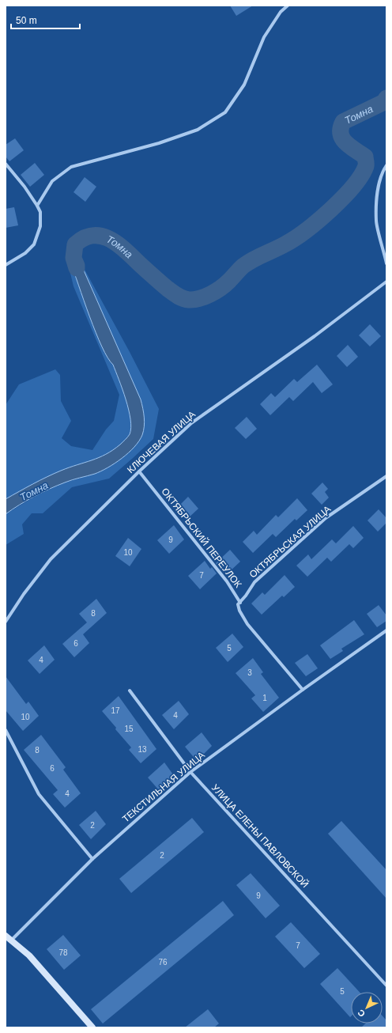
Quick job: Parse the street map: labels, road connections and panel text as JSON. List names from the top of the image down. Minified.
{"streets":{"street":["КЛЮЧЕВАЯ УЛИЦА","ОКТЯБРЬСКИЙ ПЕРЕУЛОК","ОКТЯБРЬСКАЯ УЛИЦА","ТЕКСТИЛЬНАЯ УЛИЦА","УЛИЦА ЕЛЕНЫ ПАВЛОВСКОЙ"]},"crossings":[["КЛЮЧЕВАЯ УЛИЦА","ОКТЯБРЬСКИЙ ПЕРЕУЛОК"],["ОКТЯБРЬСКИЙ ПЕРЕУЛОК","ОКТЯБРЬСКАЯ УЛИЦА"],["ОКТЯБРЬСКИЙ ПЕРЕУЛОК","ТЕКСТИЛЬНАЯ УЛИЦА"],["ТЕКСТИЛЬНАЯ УЛИЦА","УЛИЦА ЕЛЕНЫ ПАВЛОВСКОЙ"]],"water":["Томна"],"house_numbers":["9","10","7","8","6","5","4","3","1","17","4","10","15","13","8","6","4","2","2","9","7","78","76","5"],"scale_bar":"50 m","north":"bottom left"}
